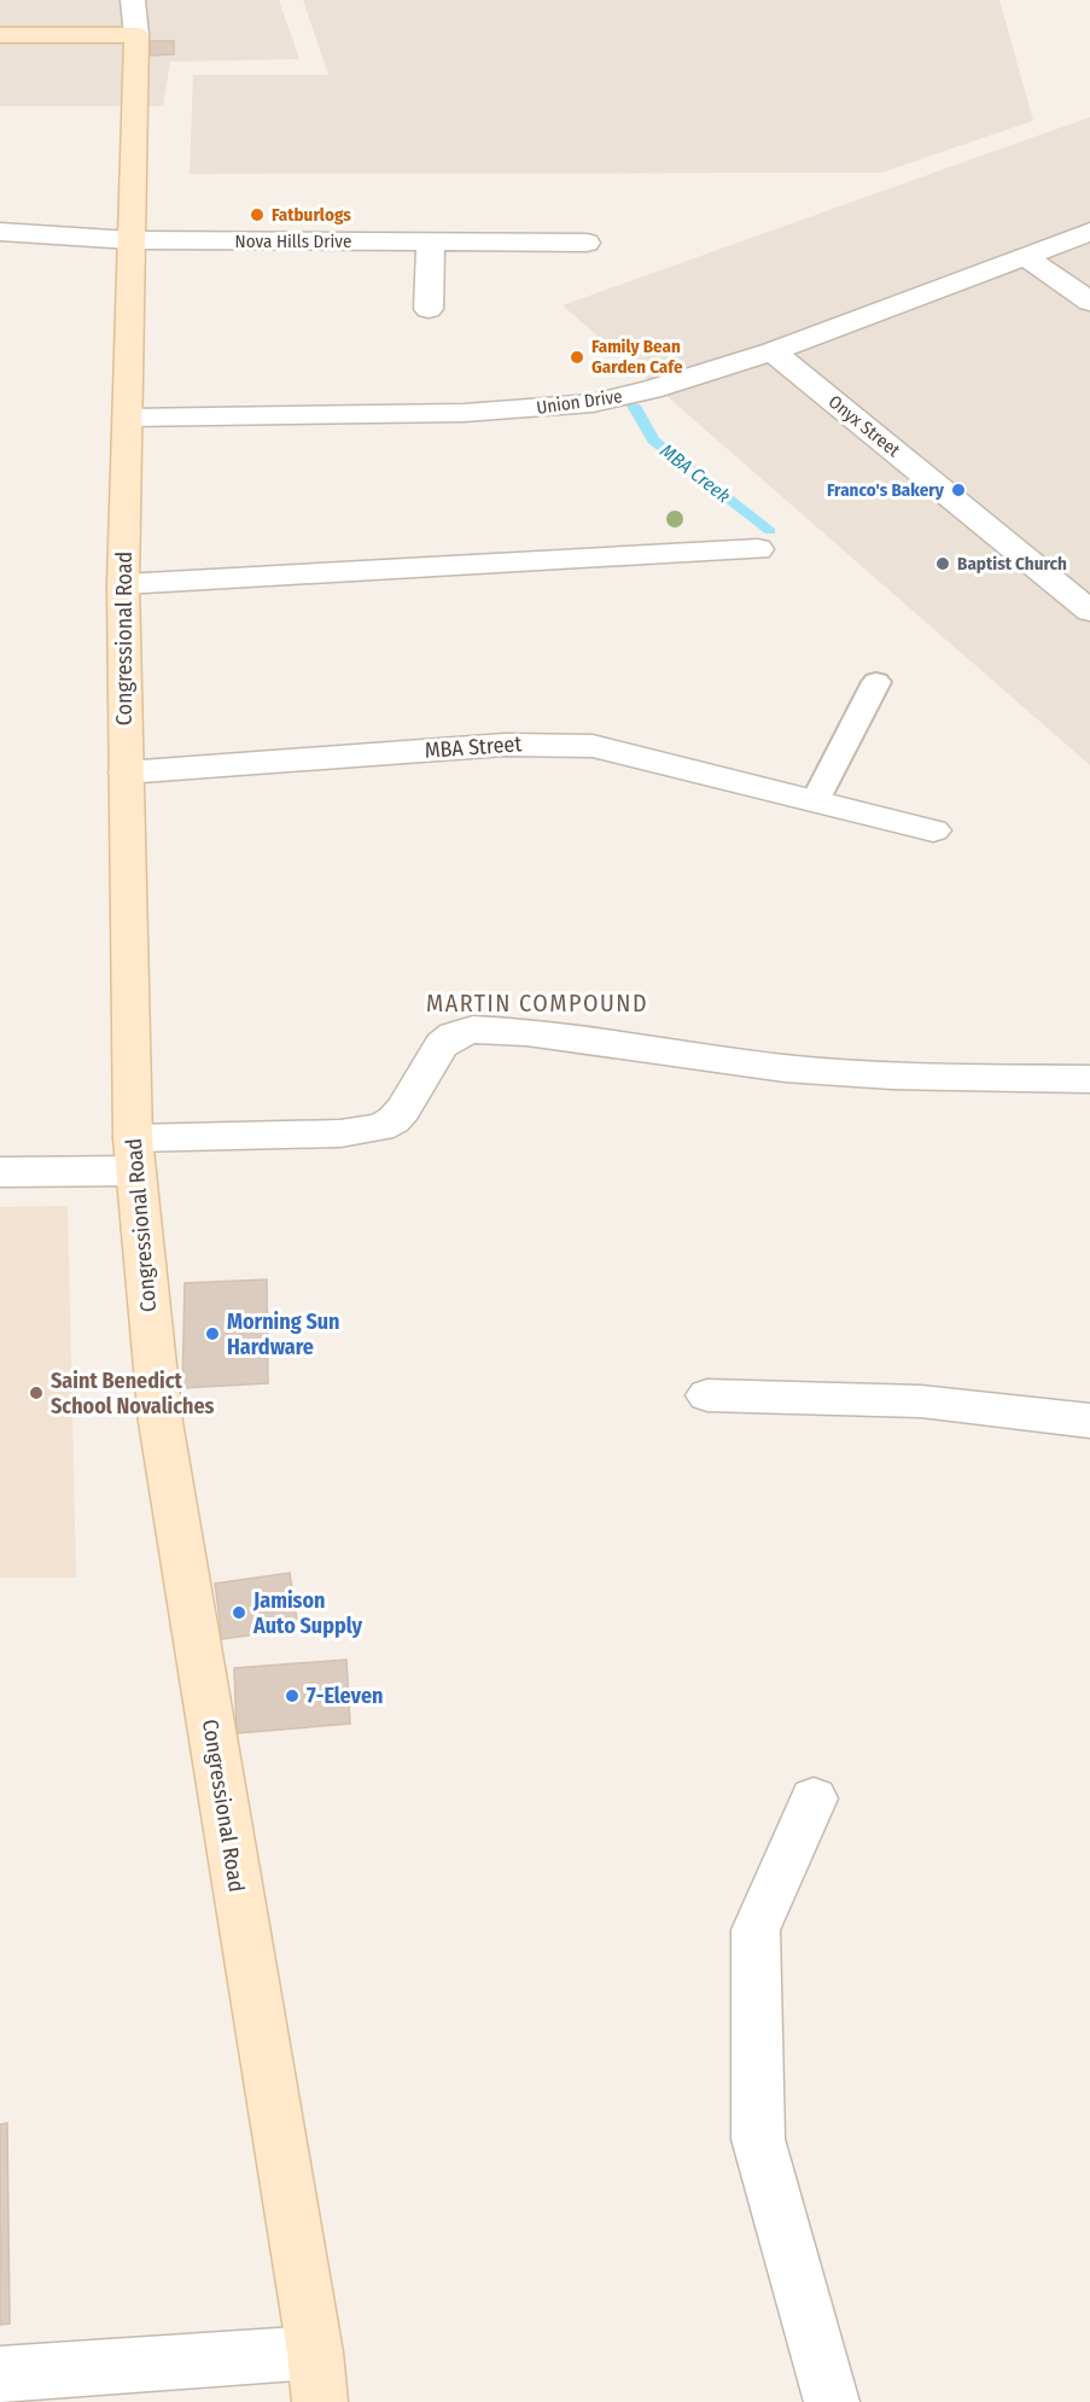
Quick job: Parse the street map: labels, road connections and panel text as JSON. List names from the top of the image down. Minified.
{"streets":{"main road":["Congressional Road"],"street":["Nova Hills Drive","Union Drive","Onyx Street","MBA Street"]},"crossings":[["Nova Hills Drive","Congressional Road"],["Union Drive","Onyx Street"],["Union Drive","Congressional Road"],["Congressional Road","MBA Street"]],"districts":["MARTIN COMPOUND"],"water":["MBA Creek"],"places":["Fatburlogs","Family Bean Garden Cafe","Franco's Bakery","Baptist Church","Morning Sun Hardware","Saint Benedict School Novaliches","Jamison Auto Supply","7-Eleven"]}
